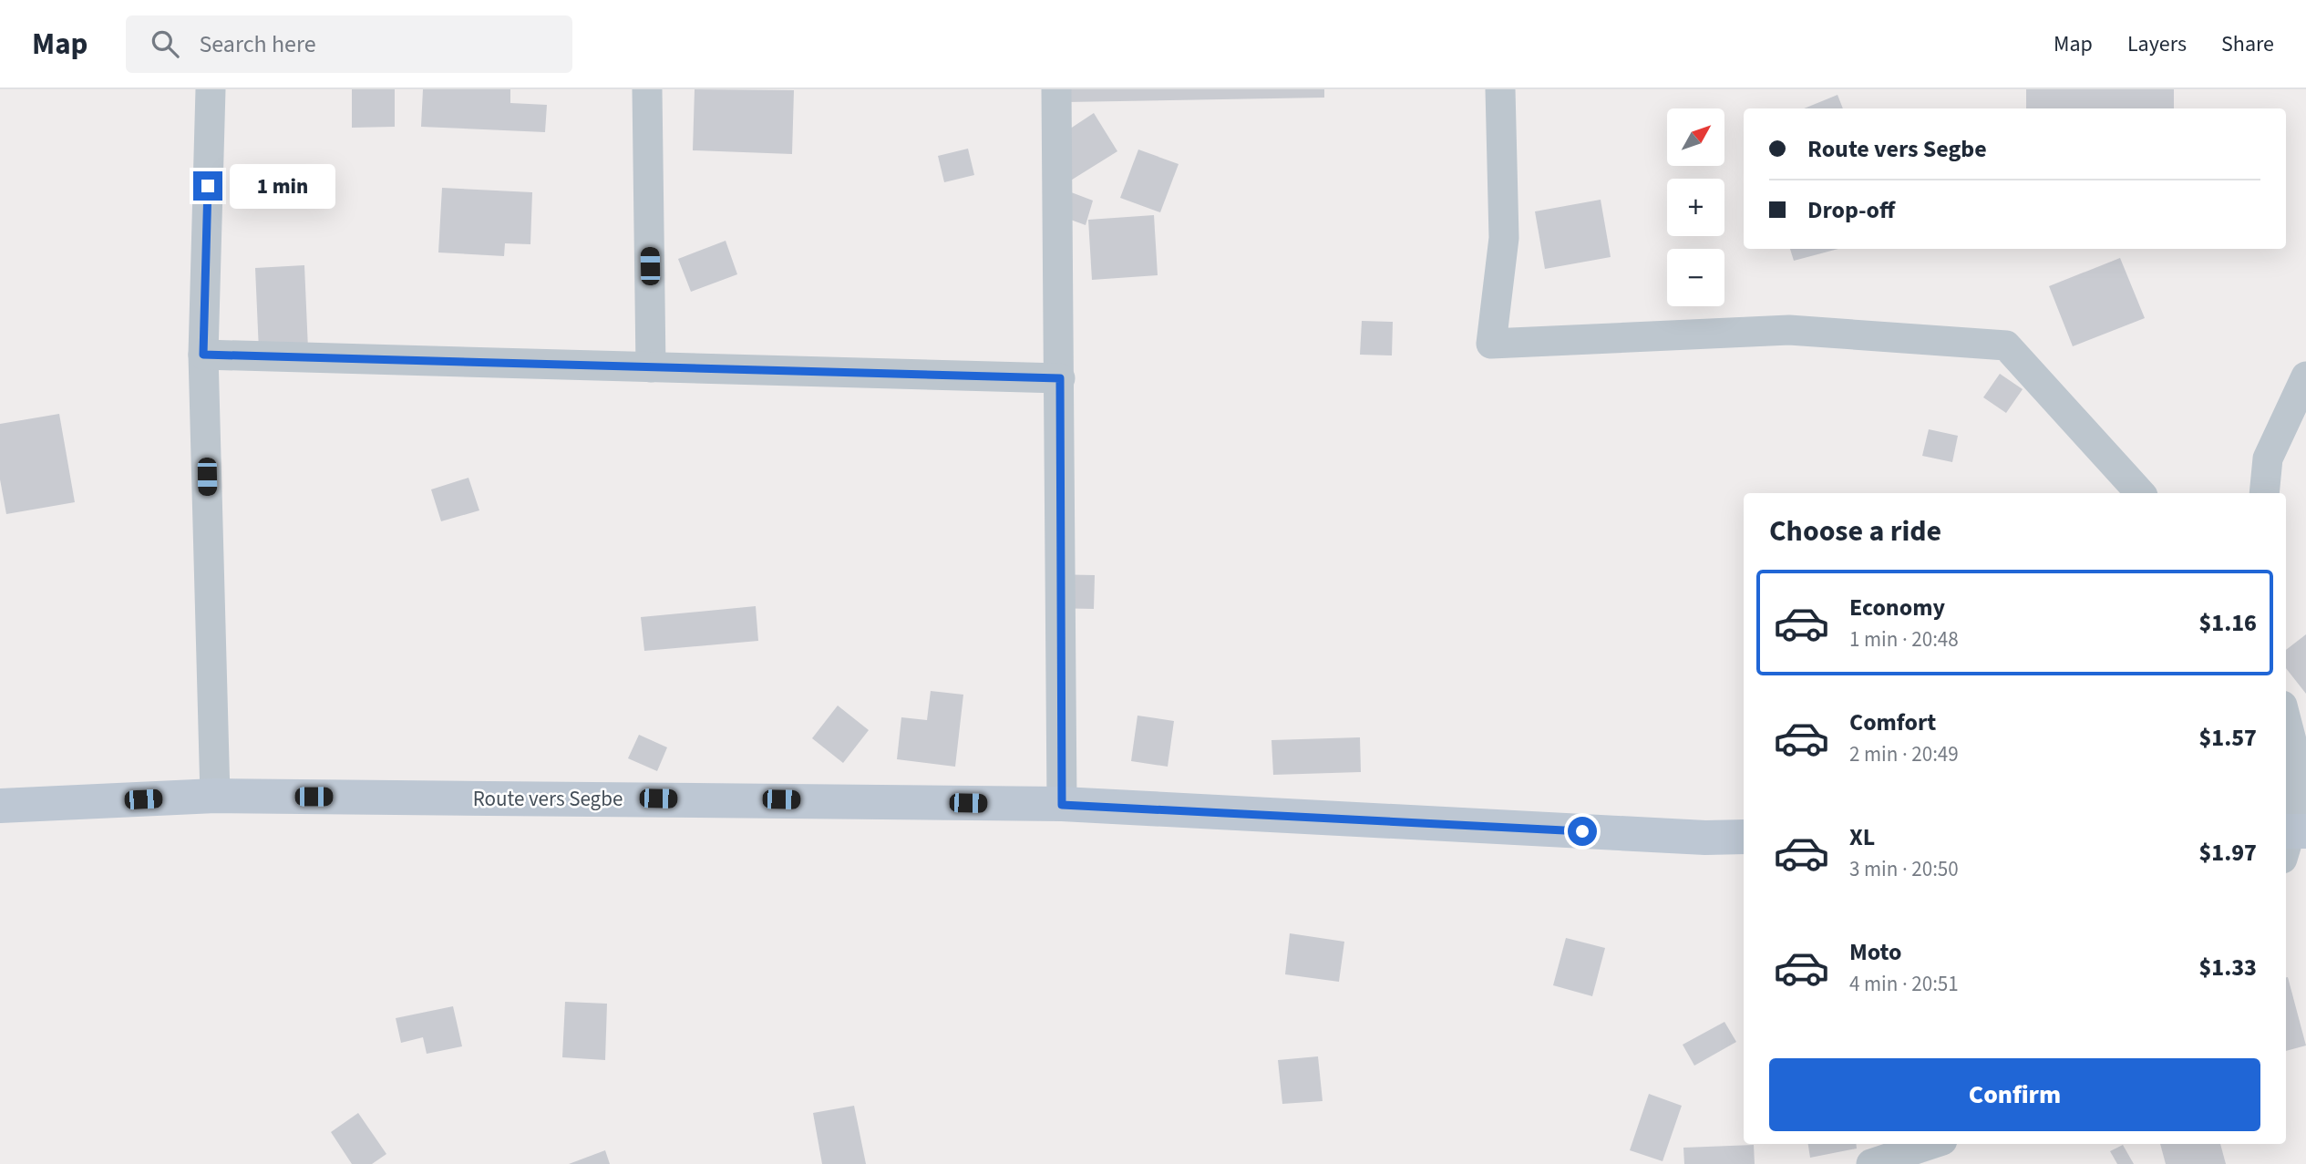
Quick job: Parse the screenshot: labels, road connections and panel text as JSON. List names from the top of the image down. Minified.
{"streets":{"main road":["Route vers Segbe"]},"north":"top right","page":{"header":"Map","search":"Search here","nav":["Map","Layers","Share"],"map_buttons":["+","−"],"banner":["Route vers Segbe","Drop-off"],"bubble":"1 min","heading":"Choose a ride","list":[{"name":"Economy","note":"1 min · 20:48","value":"$1.16"},{"name":"Comfort","note":"2 min · 20:49","value":"$1.57"},{"name":"XL","note":"3 min · 20:50","value":"$1.97"},{"name":"Moto","note":"4 min · 20:51","value":"$1.33"}],"buttons":"Confirm"}}
